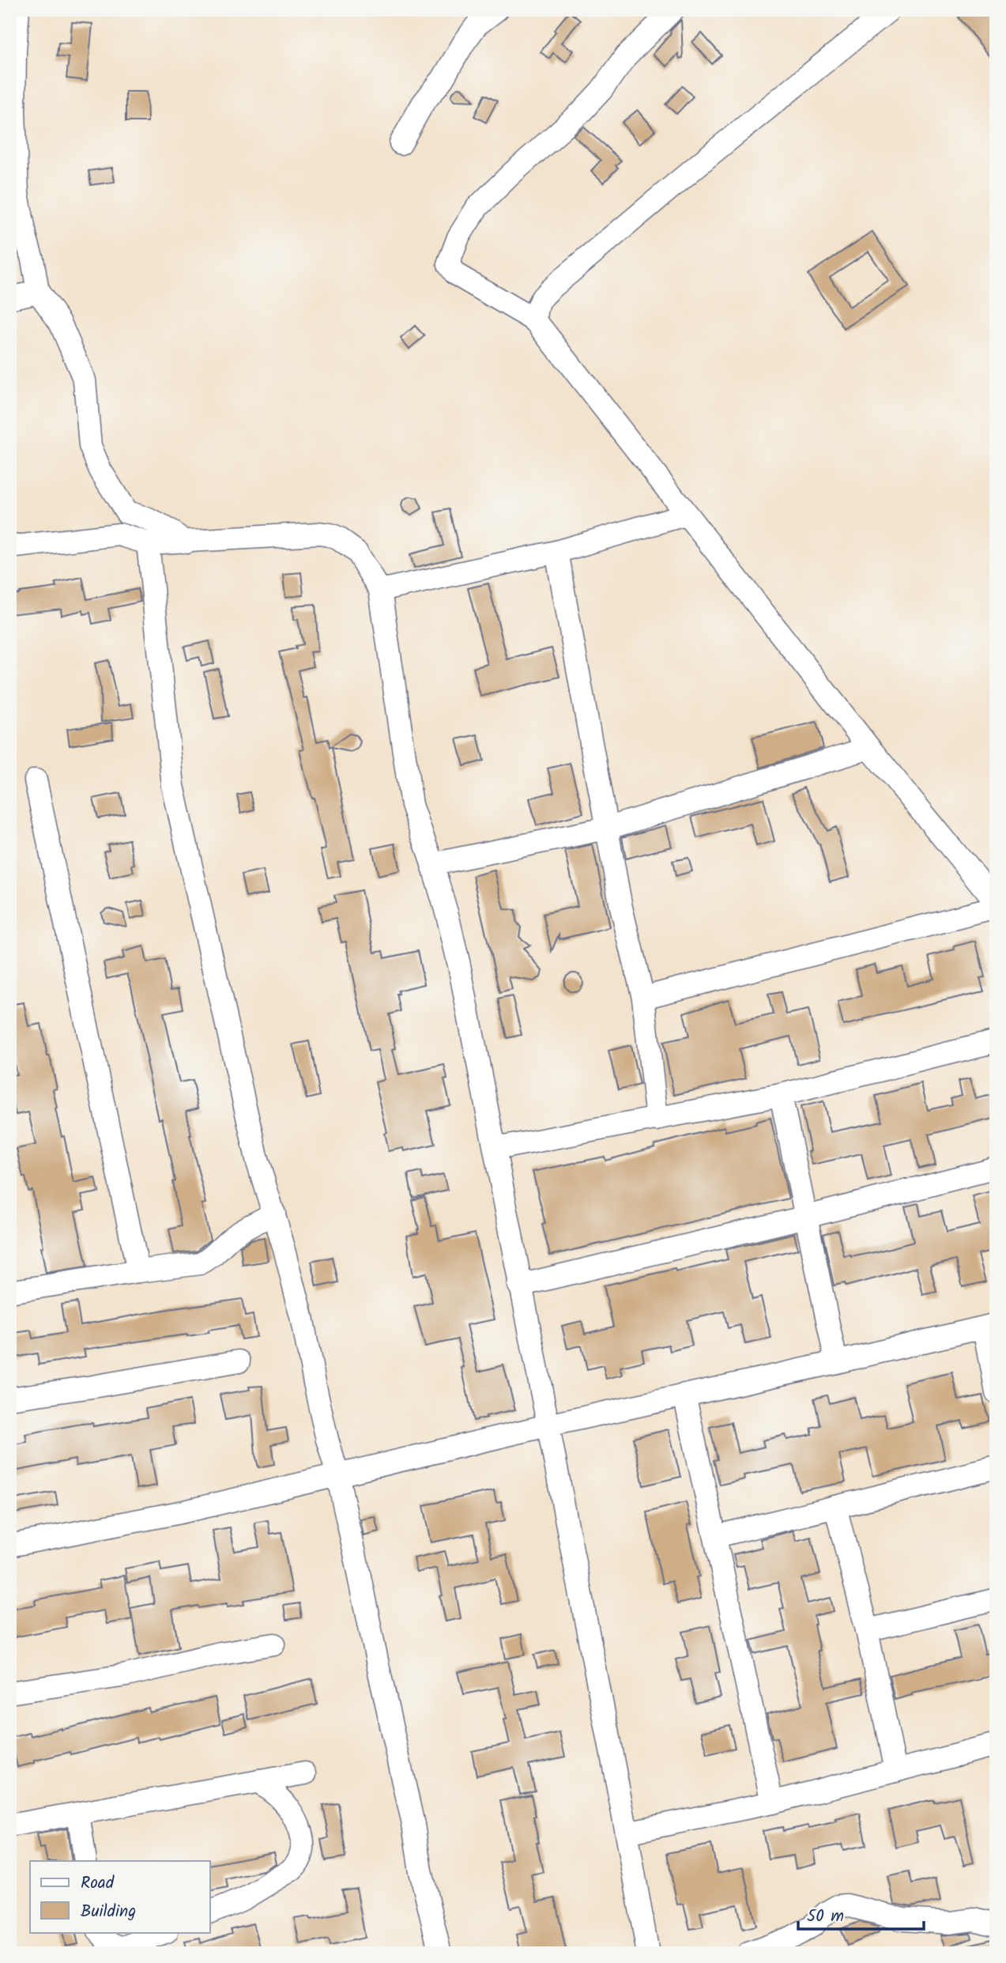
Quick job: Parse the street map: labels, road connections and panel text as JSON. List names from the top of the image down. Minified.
{"legend":["Road","Building"],"scale_bar":"50 m"}
